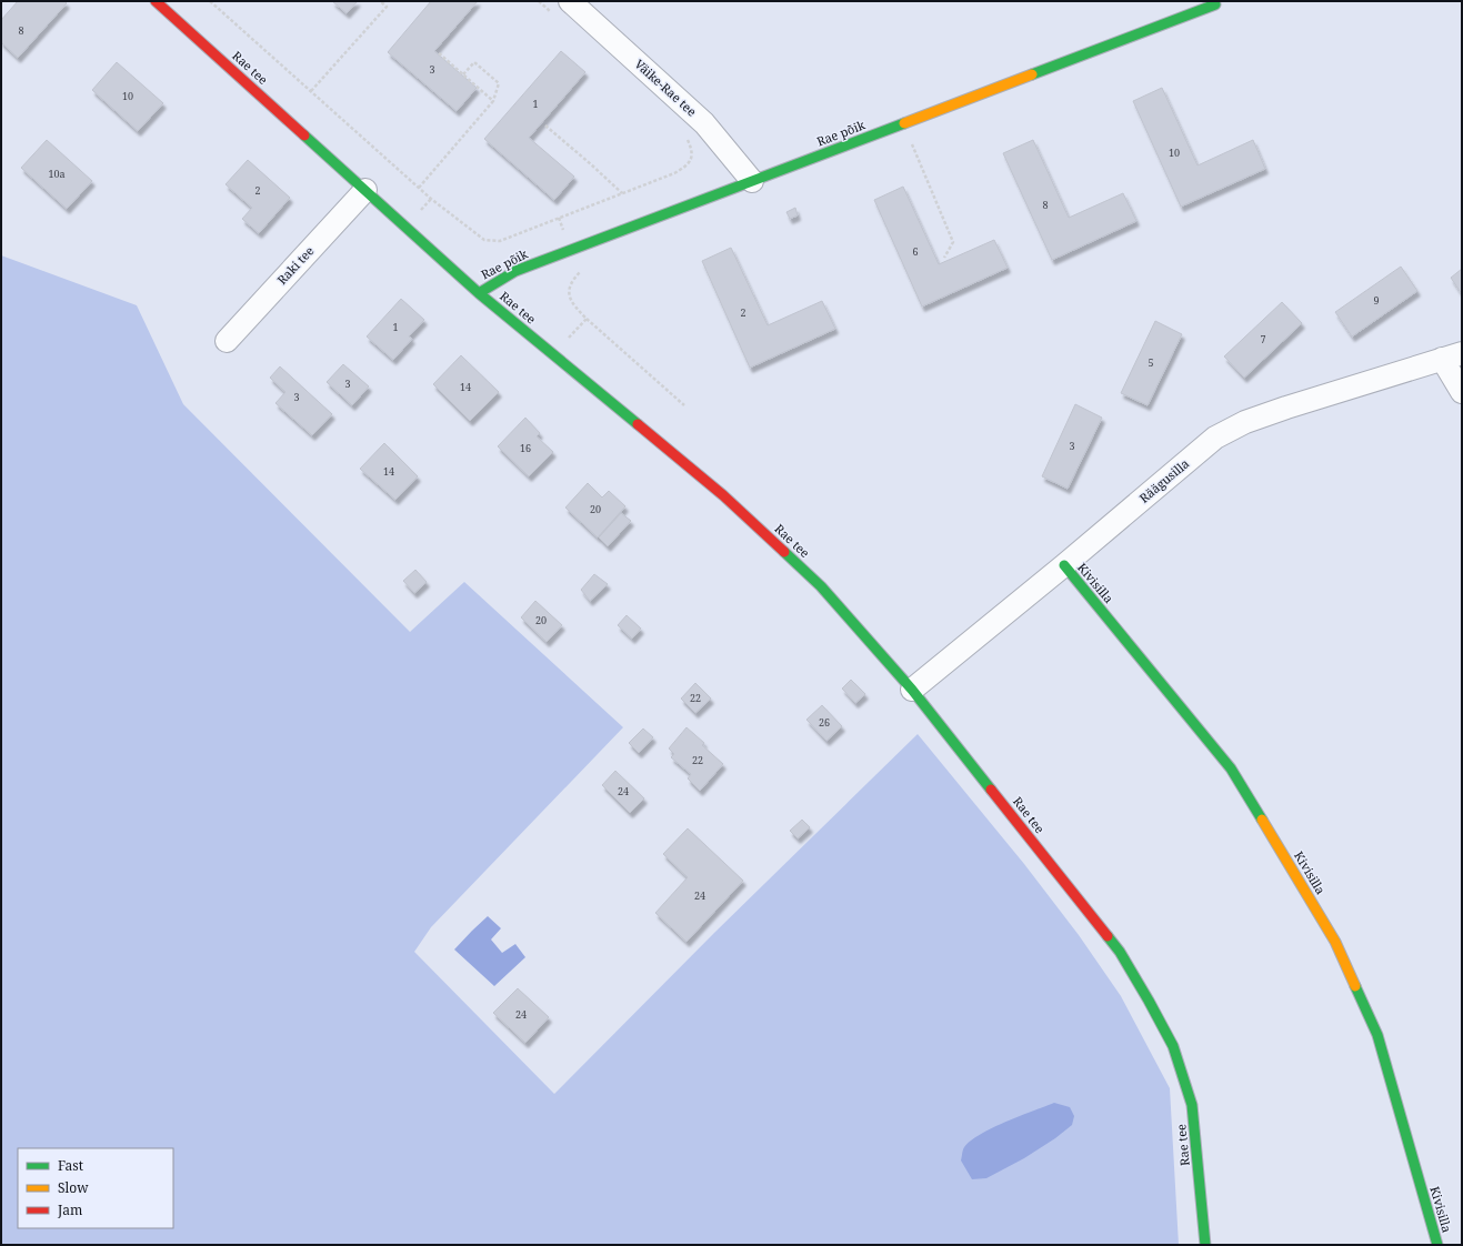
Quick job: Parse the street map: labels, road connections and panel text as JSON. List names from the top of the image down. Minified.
{"streets":{"street":["Rae tee","Väike-Rae tee","Rae põik","Raki tee","Räägusilla","Kivisilla"]},"crossings":[["Rae tee","Rae põik"],["Rae tee","Raki tee"],["Rae tee","Räägusilla"],["Väike-Rae tee","Rae põik"],["Räägusilla","Kivisilla"]],"house_numbers":["8","3","10","1","10","10a","2","8","6","9","2","1","7","5","3","14","3","3","16","14","20","20","22","26","22","24","24","24"],"legend":["Fast","Slow","Jam"]}
